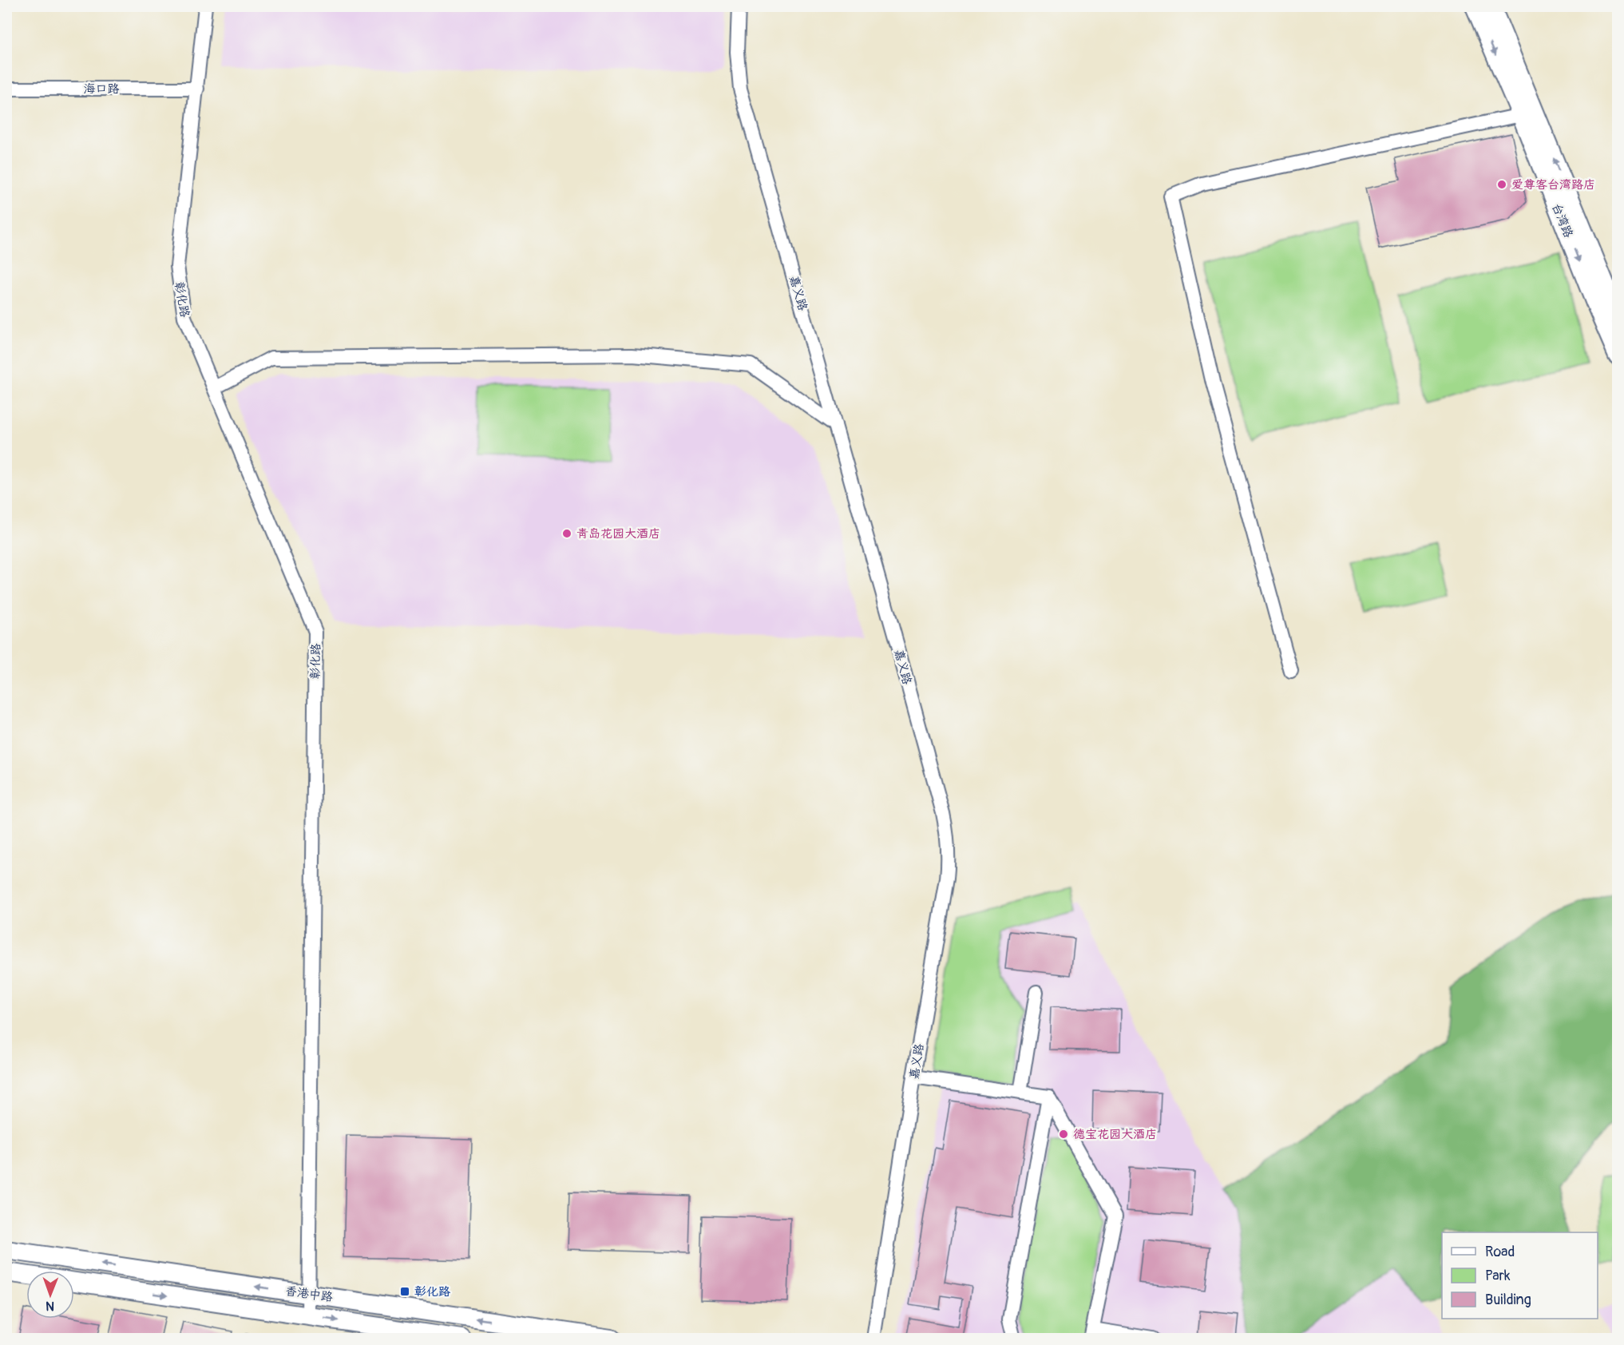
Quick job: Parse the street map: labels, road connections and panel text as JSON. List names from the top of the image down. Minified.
{"streets":{"main road":["台湾路","香港中路"],"street":["海口路","嘉义路","彰化路"]},"crossings":[["海口路","彰化路"],["彰化路","香港中路"]],"places":{"other":["爱尊客台湾路店","青岛花园大酒店","德宝花园大酒店"],"transit":["彰化路"]},"legend":["Road","Park","Building"],"north":"bottom"}
